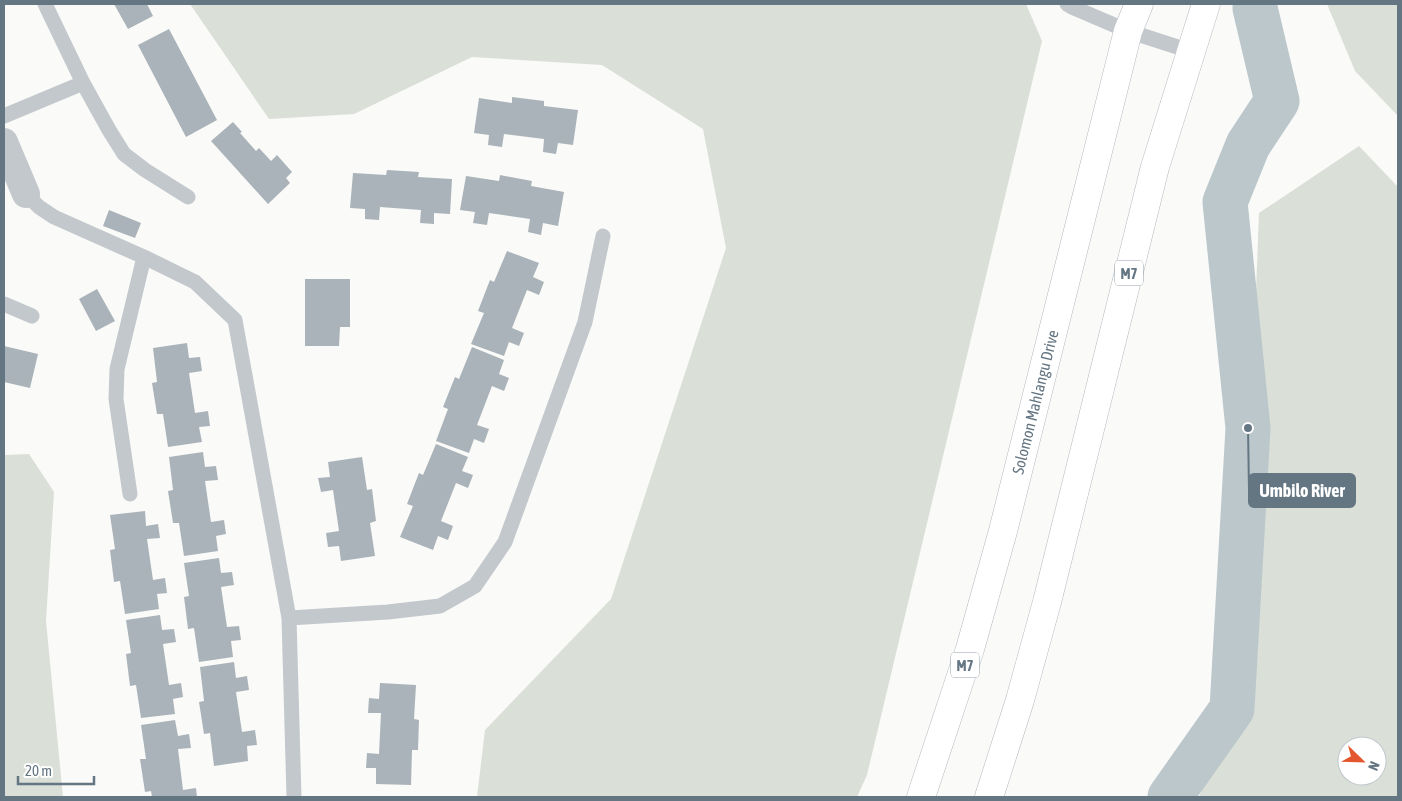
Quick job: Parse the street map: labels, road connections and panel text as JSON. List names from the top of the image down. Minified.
{"streets":{"highway":["M7","Solomon Mahlangu Drive"]},"places":["Umbilo River"],"scale_bar":"20 m","north":"bottom right"}
